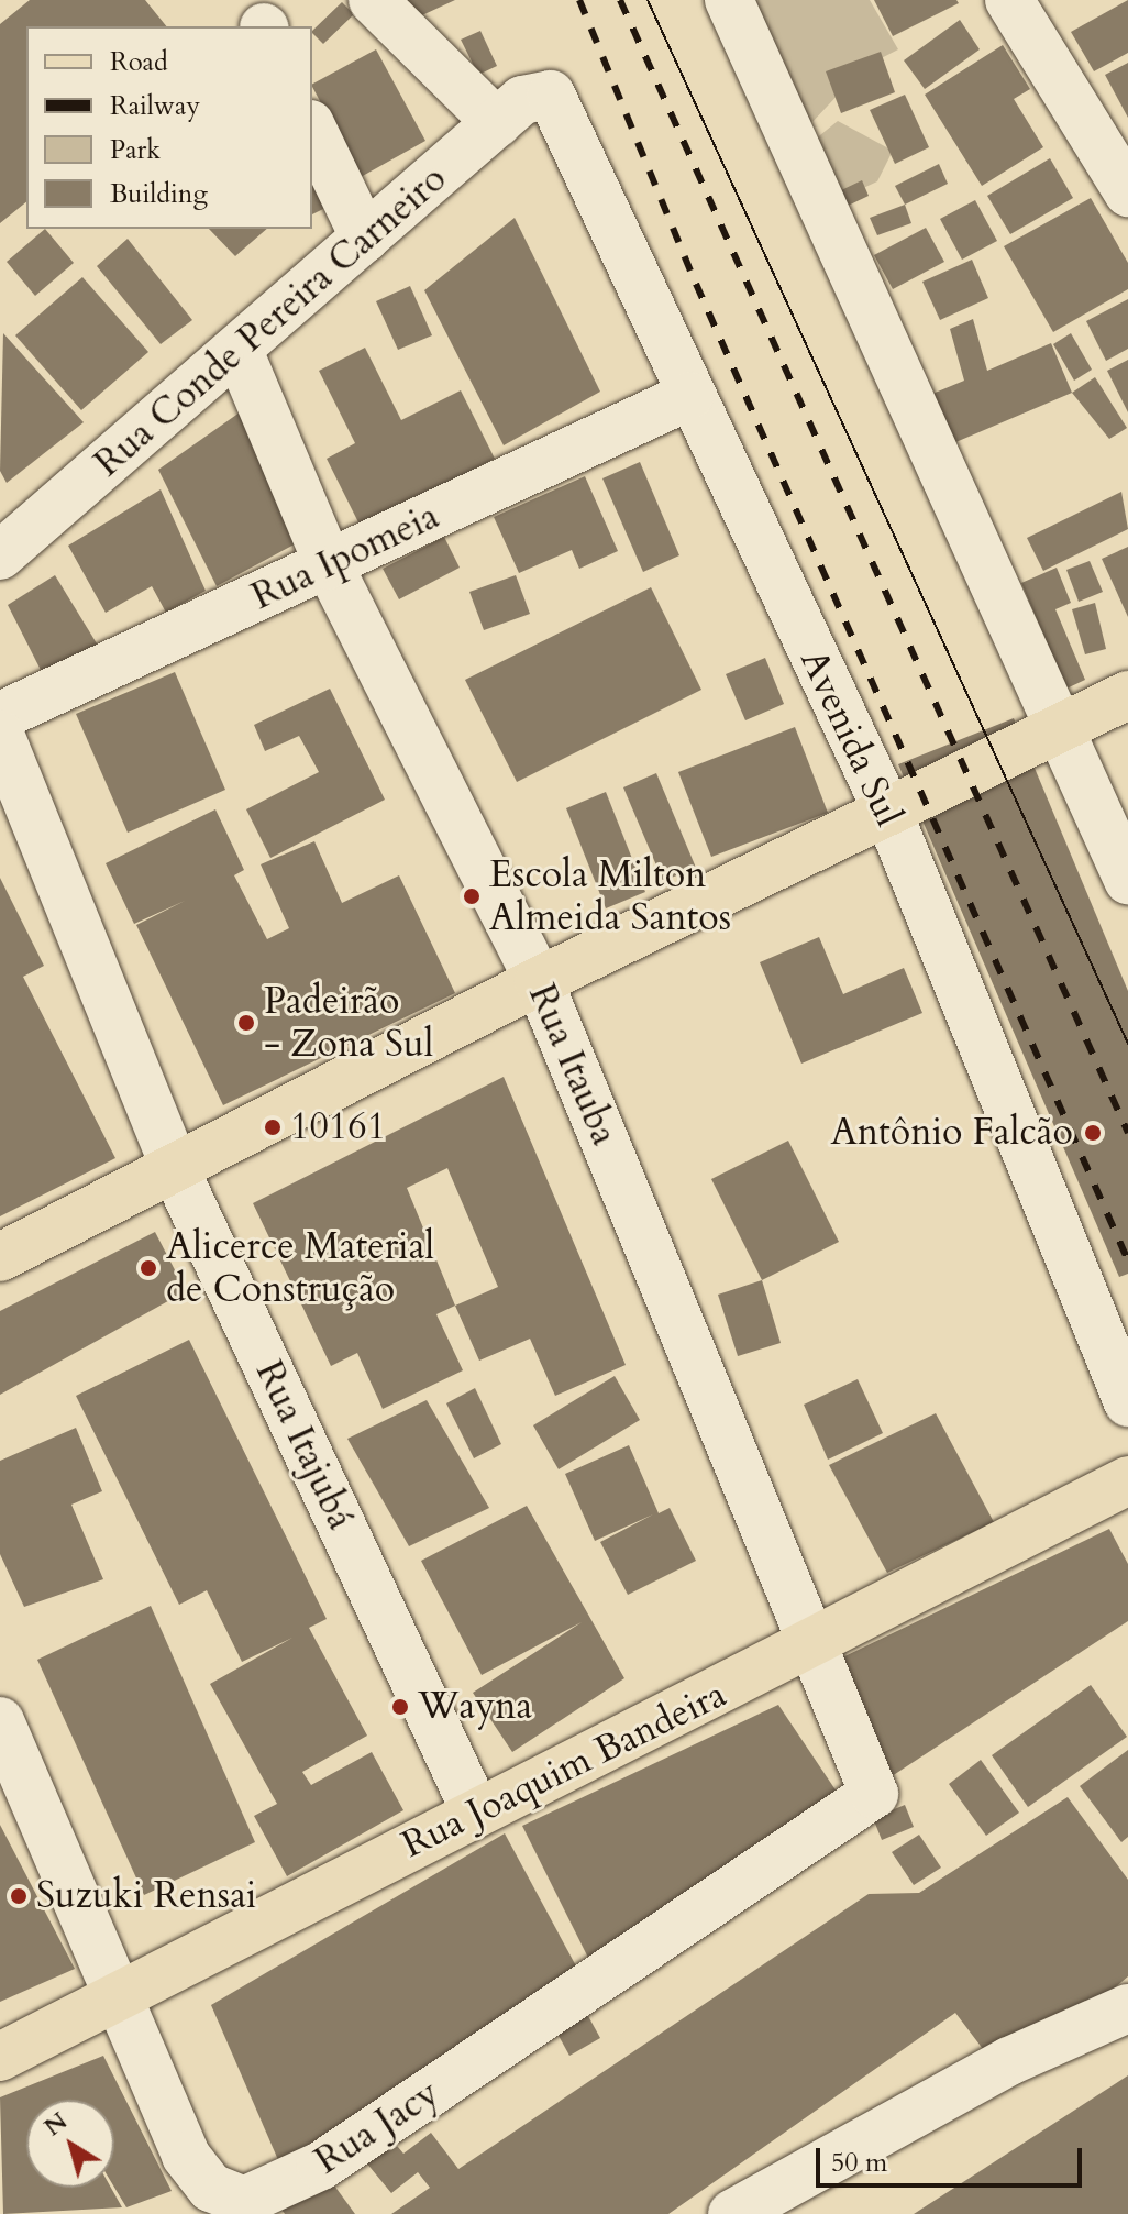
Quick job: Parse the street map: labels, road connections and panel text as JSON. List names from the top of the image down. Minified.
{"streets":{"main road":["Rua Joaquim Bandeira"],"street":["Rua Conde Pereira Carneiro","Rua Ipomeia","Avenida Sul","Rua Itauba","Rua Itajubá","Rua Jacy"]},"crossings":[["Rua Conde Pereira Carneiro","Avenida Sul"],["Rua Conde Pereira Carneiro","Rua Itauba"],["Rua Ipomeia","Avenida Sul"],["Rua Ipomeia","Rua Itauba"],["Rua Itauba","Rua Joaquim Bandeira"],["Rua Itauba","Rua Jacy"],["Rua Itajubá","Rua Joaquim Bandeira"],["Rua Joaquim Bandeira","Rua Jacy"]],"places":["Escola Milton Almeida Santos","Padeirão - Zona Sul","10161","Antônio Falcão","Alicerce Material de Construção","Wayna","Suzuki Rensai"],"legend":["Road","Railway","Park","Building"],"scale_bar":"50 m","north":"top left"}
